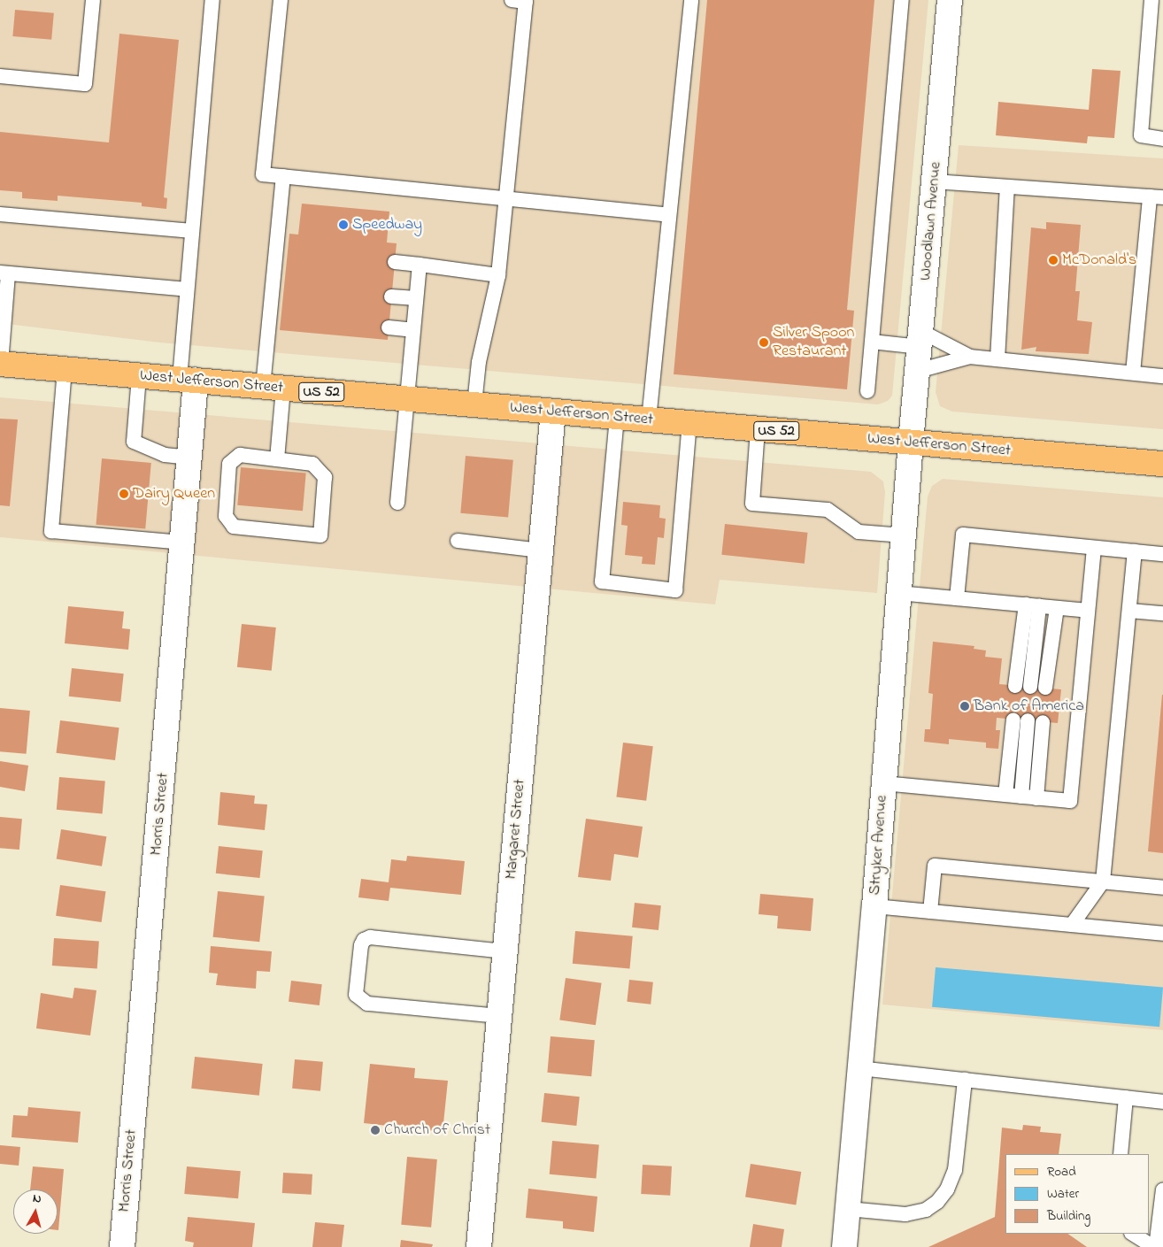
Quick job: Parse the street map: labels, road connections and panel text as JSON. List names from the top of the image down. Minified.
{"streets":{"main road":["West Jefferson Street","US 52"],"street":["Woodlawn Avenue","Morris Street","Margaret Street","Stryker Avenue"]},"crossings":[["Woodlawn Avenue","West Jefferson Street"],["Woodlawn Avenue","Stryker Avenue"],["West Jefferson Street","Morris Street"],["West Jefferson Street","Margaret Street"],["West Jefferson Street","Stryker Avenue"]],"places":["Speedway","McDonald's","Silver Spoon Restaurant","Dairy Queen","Bank of America","Church of Christ"],"legend":["Road","Water","Building"],"north":"top"}
